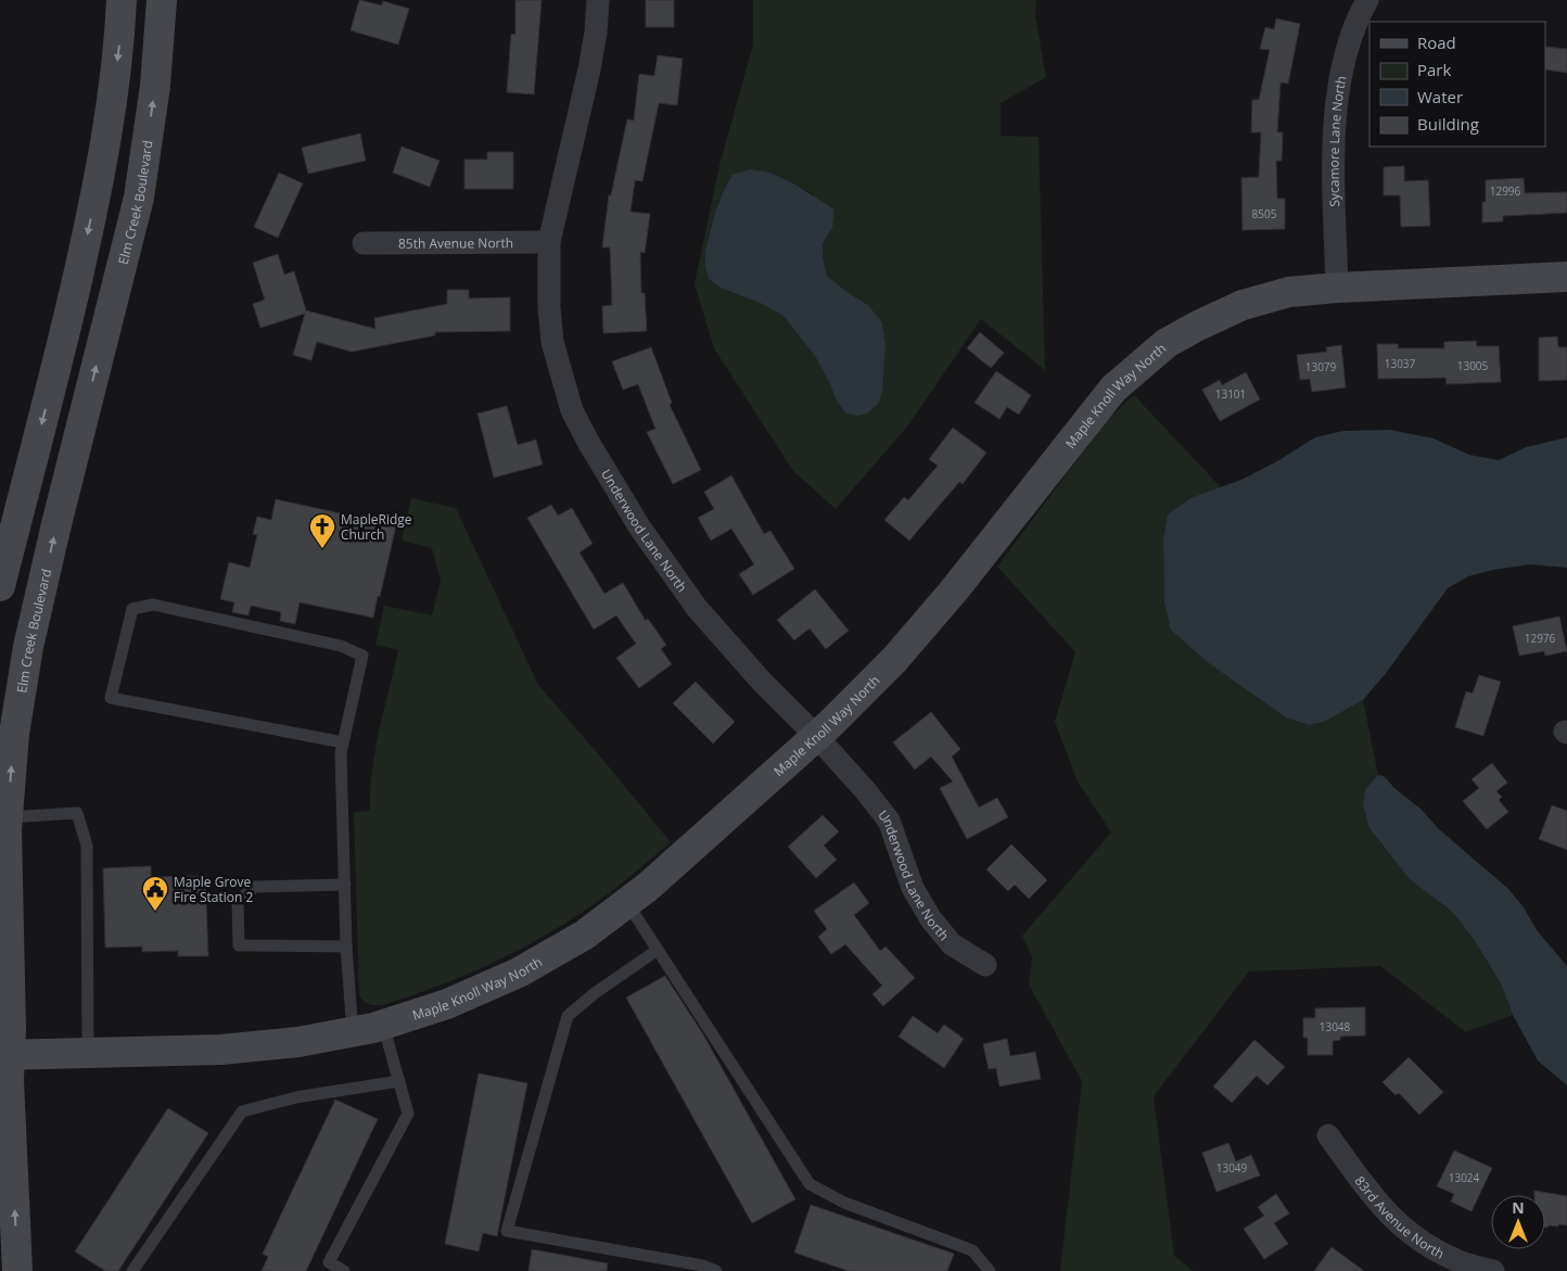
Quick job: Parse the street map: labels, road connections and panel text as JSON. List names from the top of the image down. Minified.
{"streets":{"main road":["Elm Creek Boulevard","Maple Knoll Way North"],"street":["Sycamore Lane North","85th Avenue North","Underwood Lane North","83rd Avenue North"]},"crossings":[["Sycamore Lane North","Maple Knoll Way North"],["Elm Creek Boulevard","Maple Knoll Way North"],["85th Avenue North","Underwood Lane North"],["Maple Knoll Way North","Underwood Lane North"]],"places":{"church":["MapleRidge Church"],"public building":["Maple Grove Fire Station 2"]},"house_numbers":["12996","8505","13037","13005","13079","13101","12976","13048","13049","13024"],"legend":["Road","Park","Water","Building"],"north":"top"}
